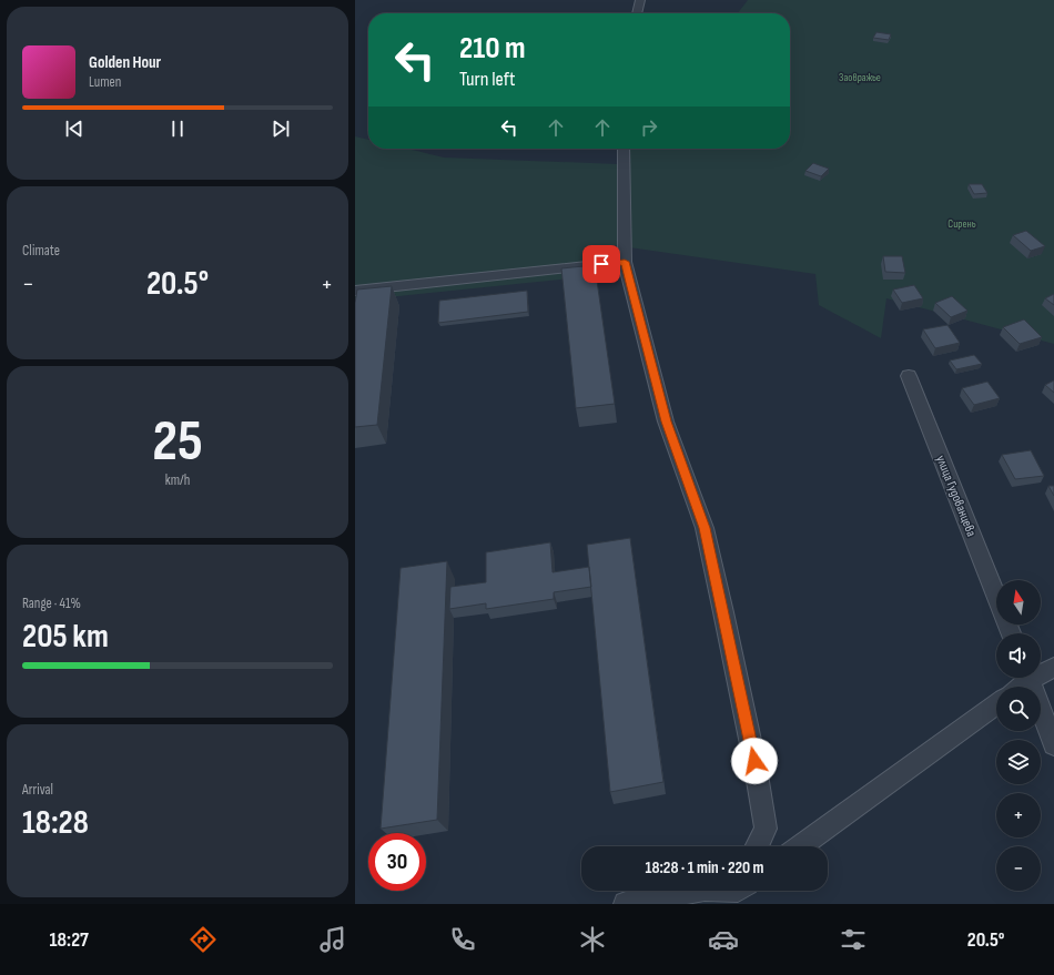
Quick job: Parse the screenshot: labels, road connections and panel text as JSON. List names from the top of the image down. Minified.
{"streets":{"street":["улица Гудованцева"]},"parks":["Заовражье","Сирень"],"north":"top","page":{"turn":["210 m","Turn left"],"song":["Golden Hour","Lumen"],"tile":["Climate",["25","km/h"],["Range · 41%","205 km"],["Arrival","18:28"]],"heat":["−","20.5°","+"],"map_buttons":["+","−"],"limit":"30","trip":"18:28 · 1 min · 220 m","tabs":["18:27","20.5°"]}}
